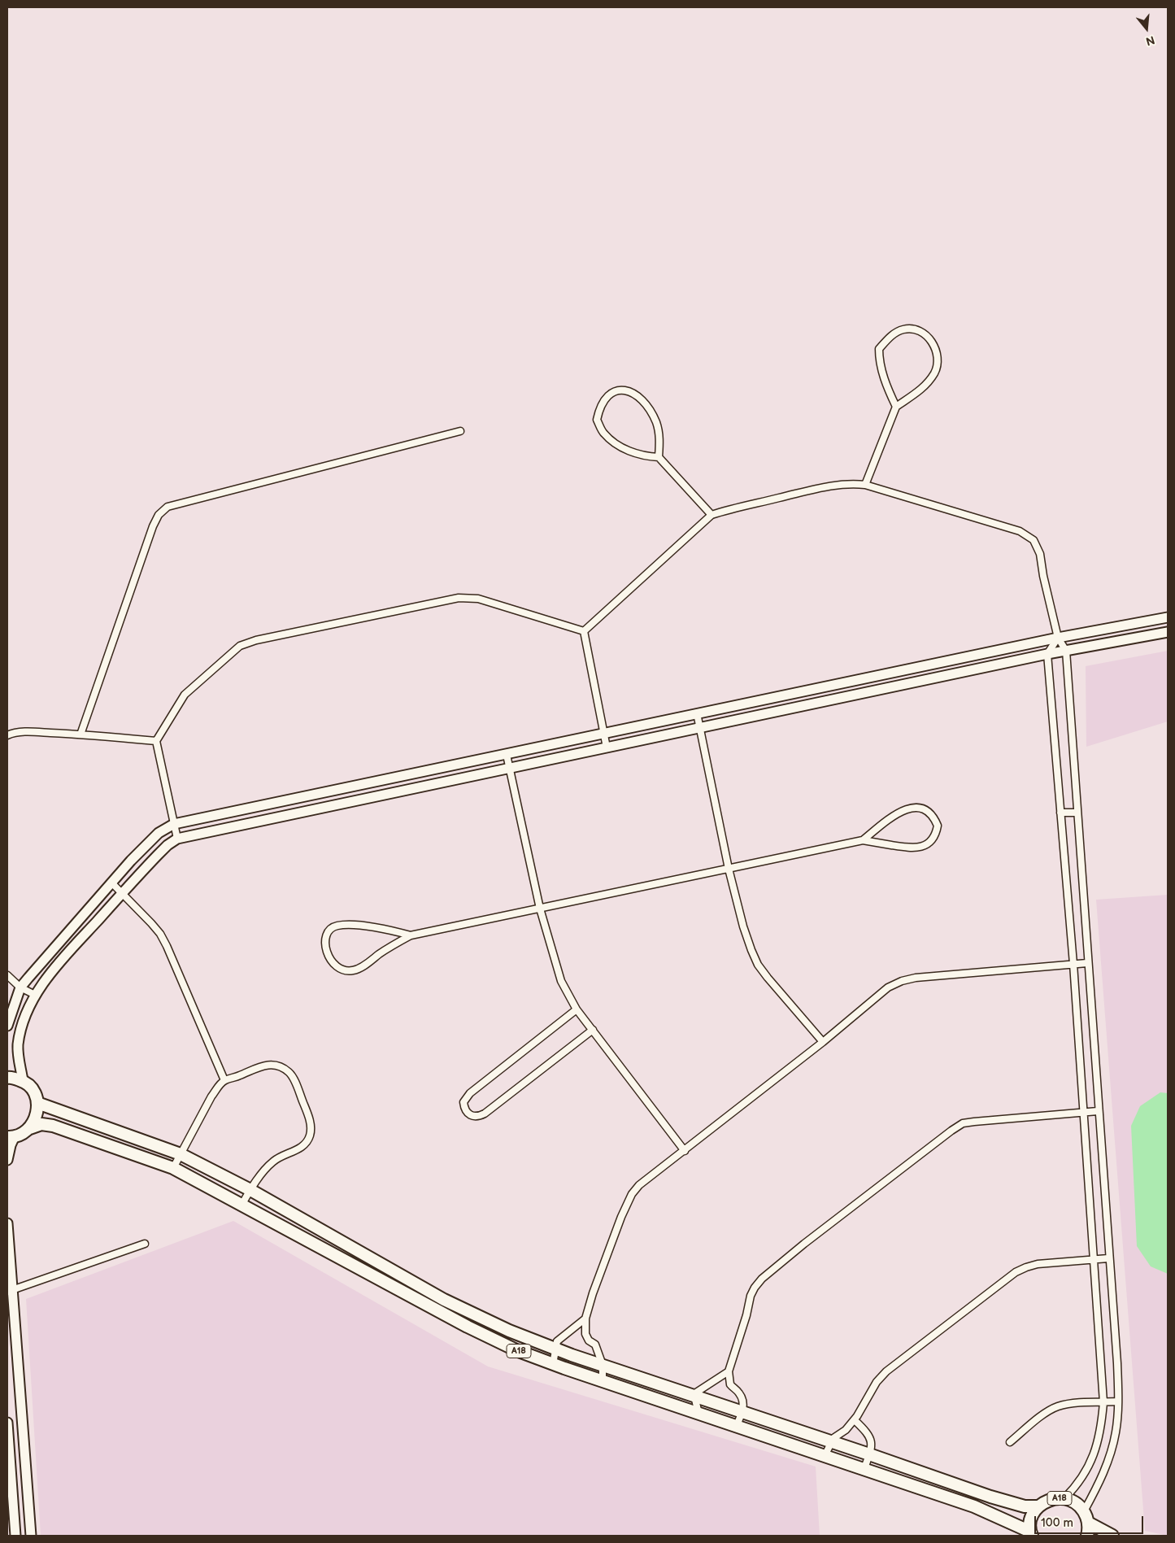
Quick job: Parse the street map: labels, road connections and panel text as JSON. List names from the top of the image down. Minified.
{"streets":{"highway":["A18"]},"scale_bar":"100 m","north":"bottom"}
